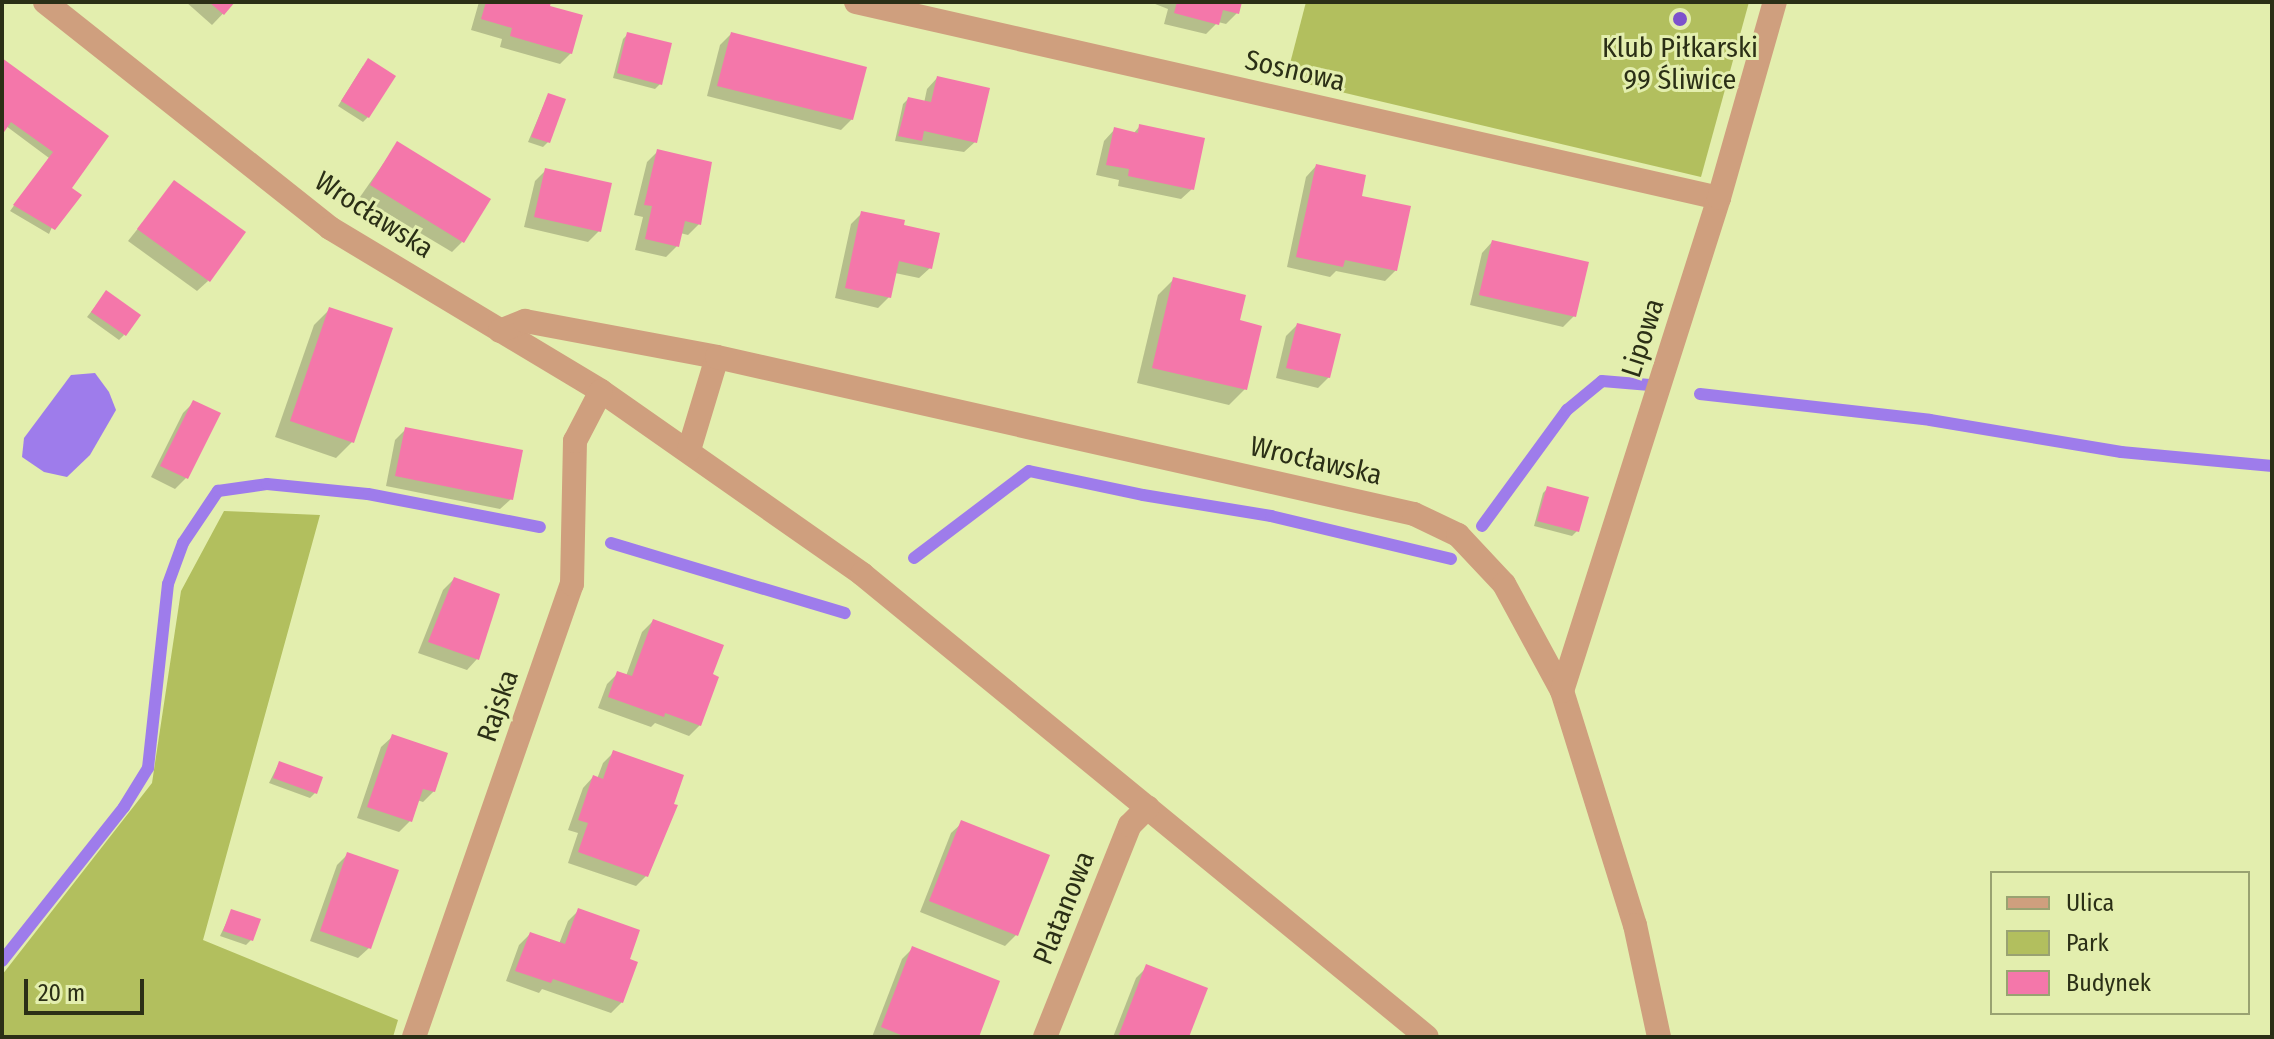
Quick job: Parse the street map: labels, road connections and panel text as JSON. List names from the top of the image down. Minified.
{"streets":{"street":["Sosnowa","Wrocławska","Lipowa","Rajska","Platanowa"]},"crossings":[["Sosnowa","Lipowa"],["Wrocławska","Lipowa"],["Wrocławska","Rajska"],["Wrocławska","Platanowa"]],"places":["Klub Piłkarski 99 Śliwice"],"legend":["Ulica","Park","Budynek"],"scale_bar":"20 m"}
